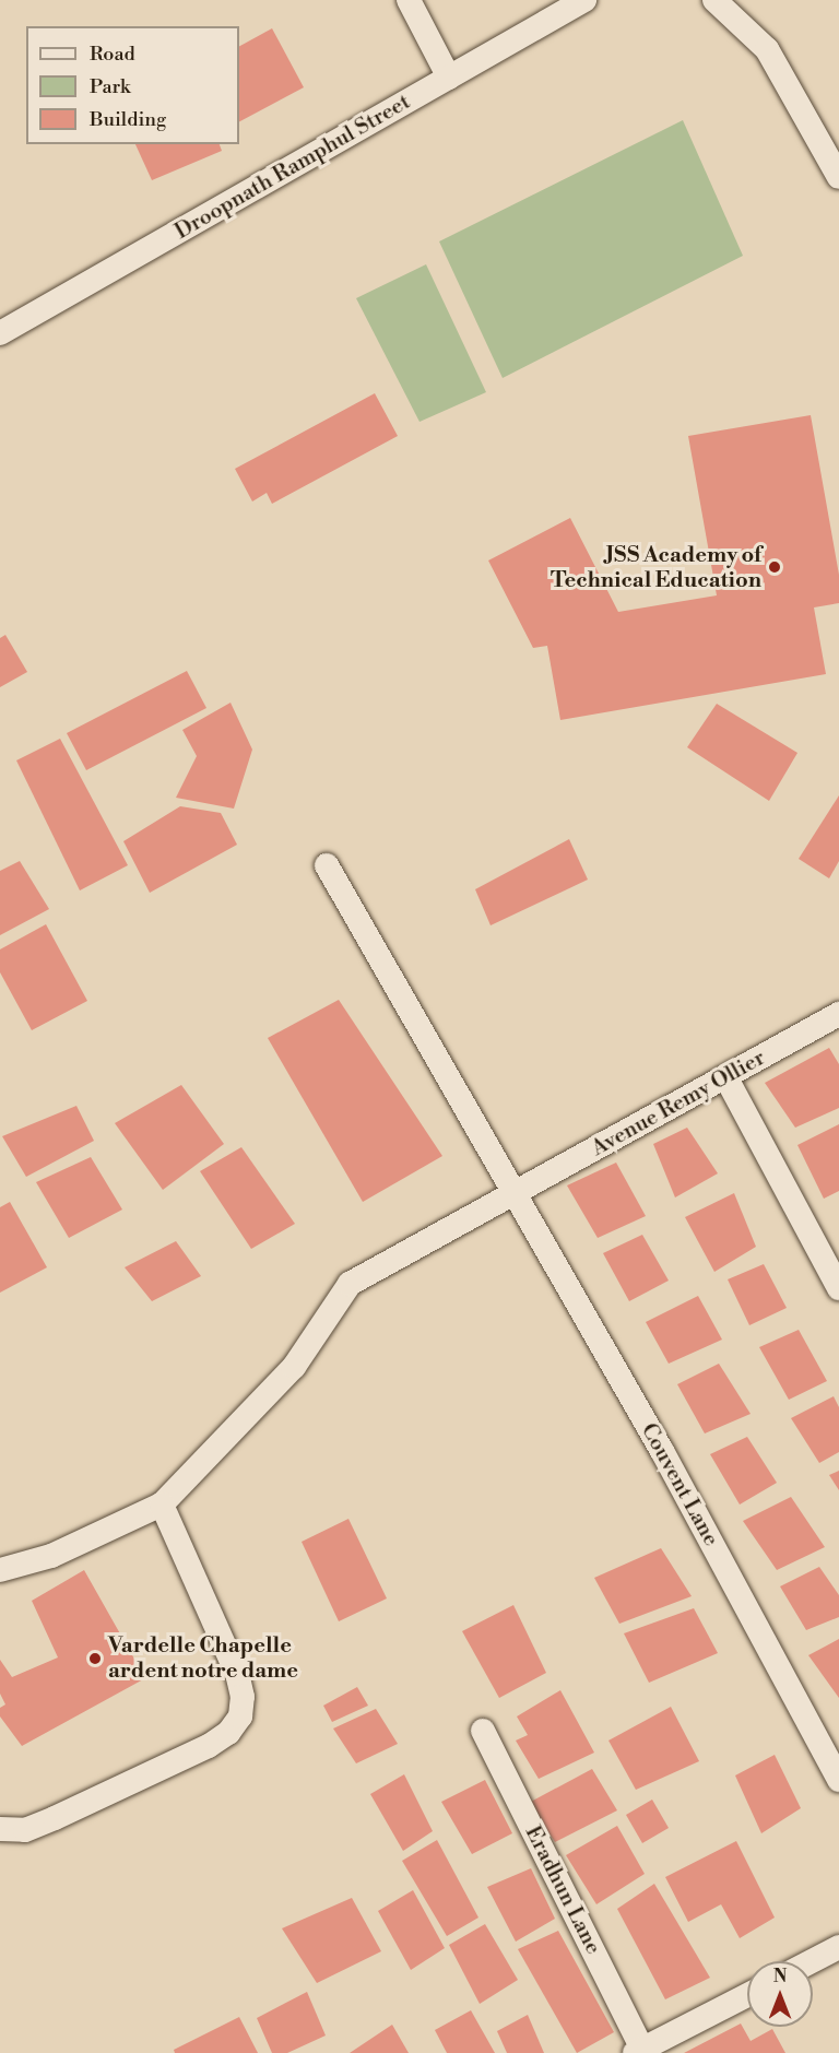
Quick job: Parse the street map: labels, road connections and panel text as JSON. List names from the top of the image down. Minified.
{"streets":{"street":["Droopnath Ramphul Street","Avenue Remy Ollier","Couvent Lane","Eradhun Lane"]},"crossings":[["Avenue Remy Ollier","Couvent Lane"]],"places":["JSS Academy of Technical Education","Vardelle Chapelle ardent notre dame"],"legend":["Road","Park","Building"],"north":"top"}
